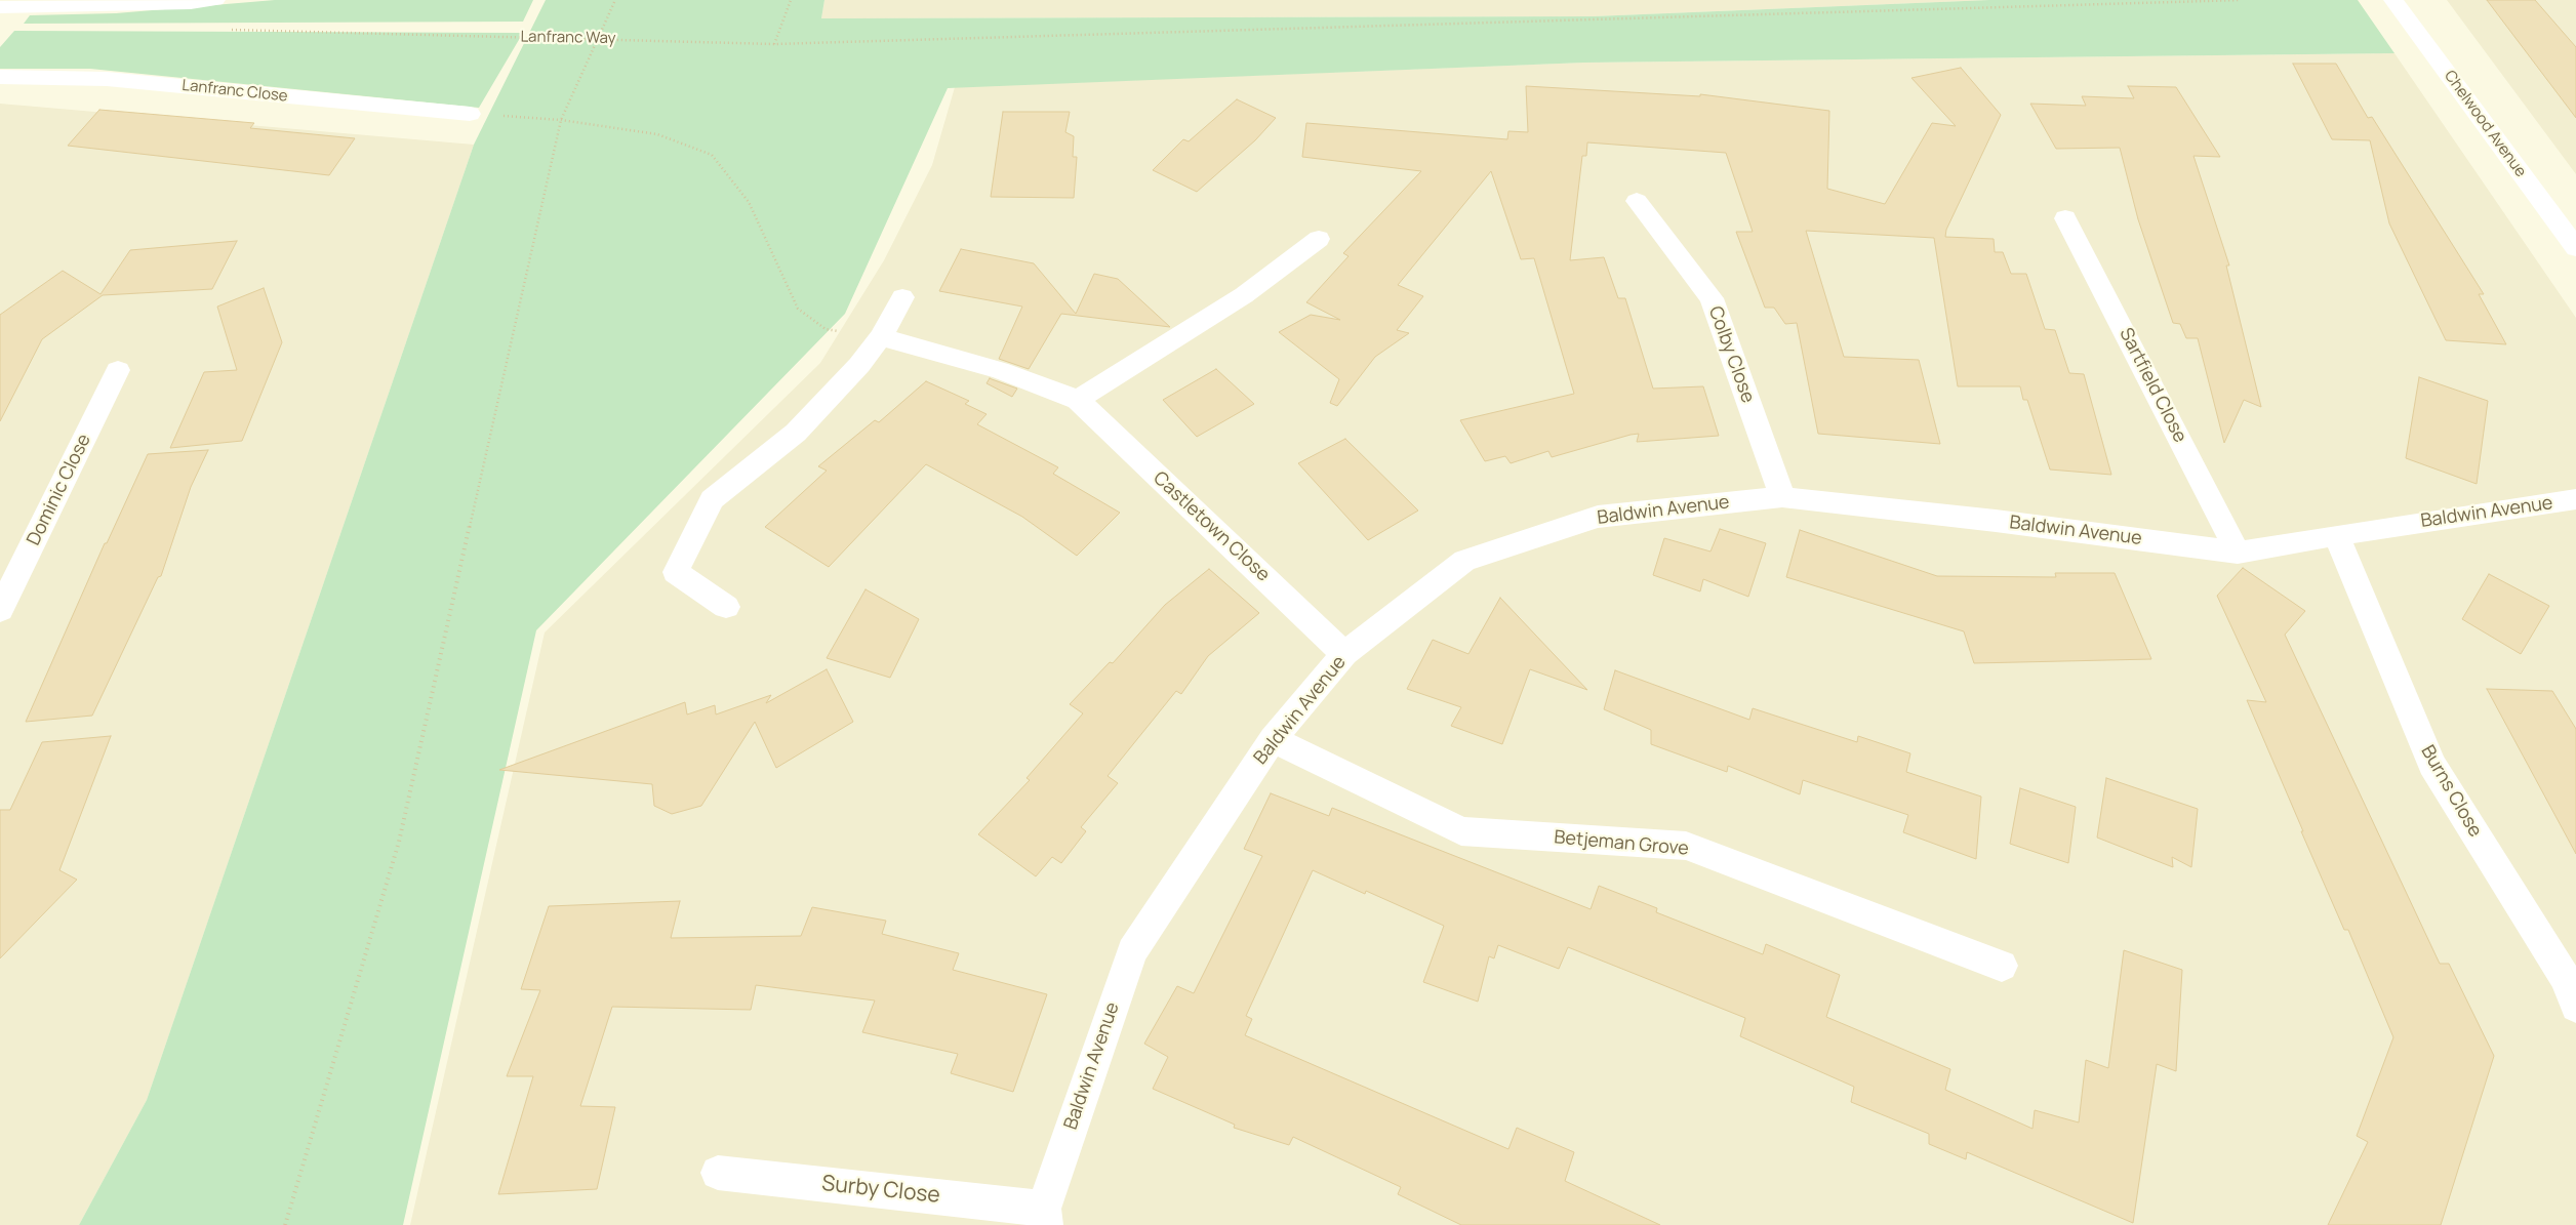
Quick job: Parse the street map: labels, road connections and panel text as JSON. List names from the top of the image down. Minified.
{"streets":{"street":["Lanfranc Close","Chelwood Avenue","Colby Close","Sartfield Close","Dominic Close","Baldwin Avenue","Castletown Close","Burns Close","Betjeman Grove","Surby Close"],"path":["Lanfranc Way"]},"crossings":[["Colby Close","Baldwin Avenue"],["Sartfield Close","Baldwin Avenue"],["Baldwin Avenue","Castletown Close"],["Baldwin Avenue","Burns Close"],["Baldwin Avenue","Betjeman Grove"],["Baldwin Avenue","Surby Close"]]}
